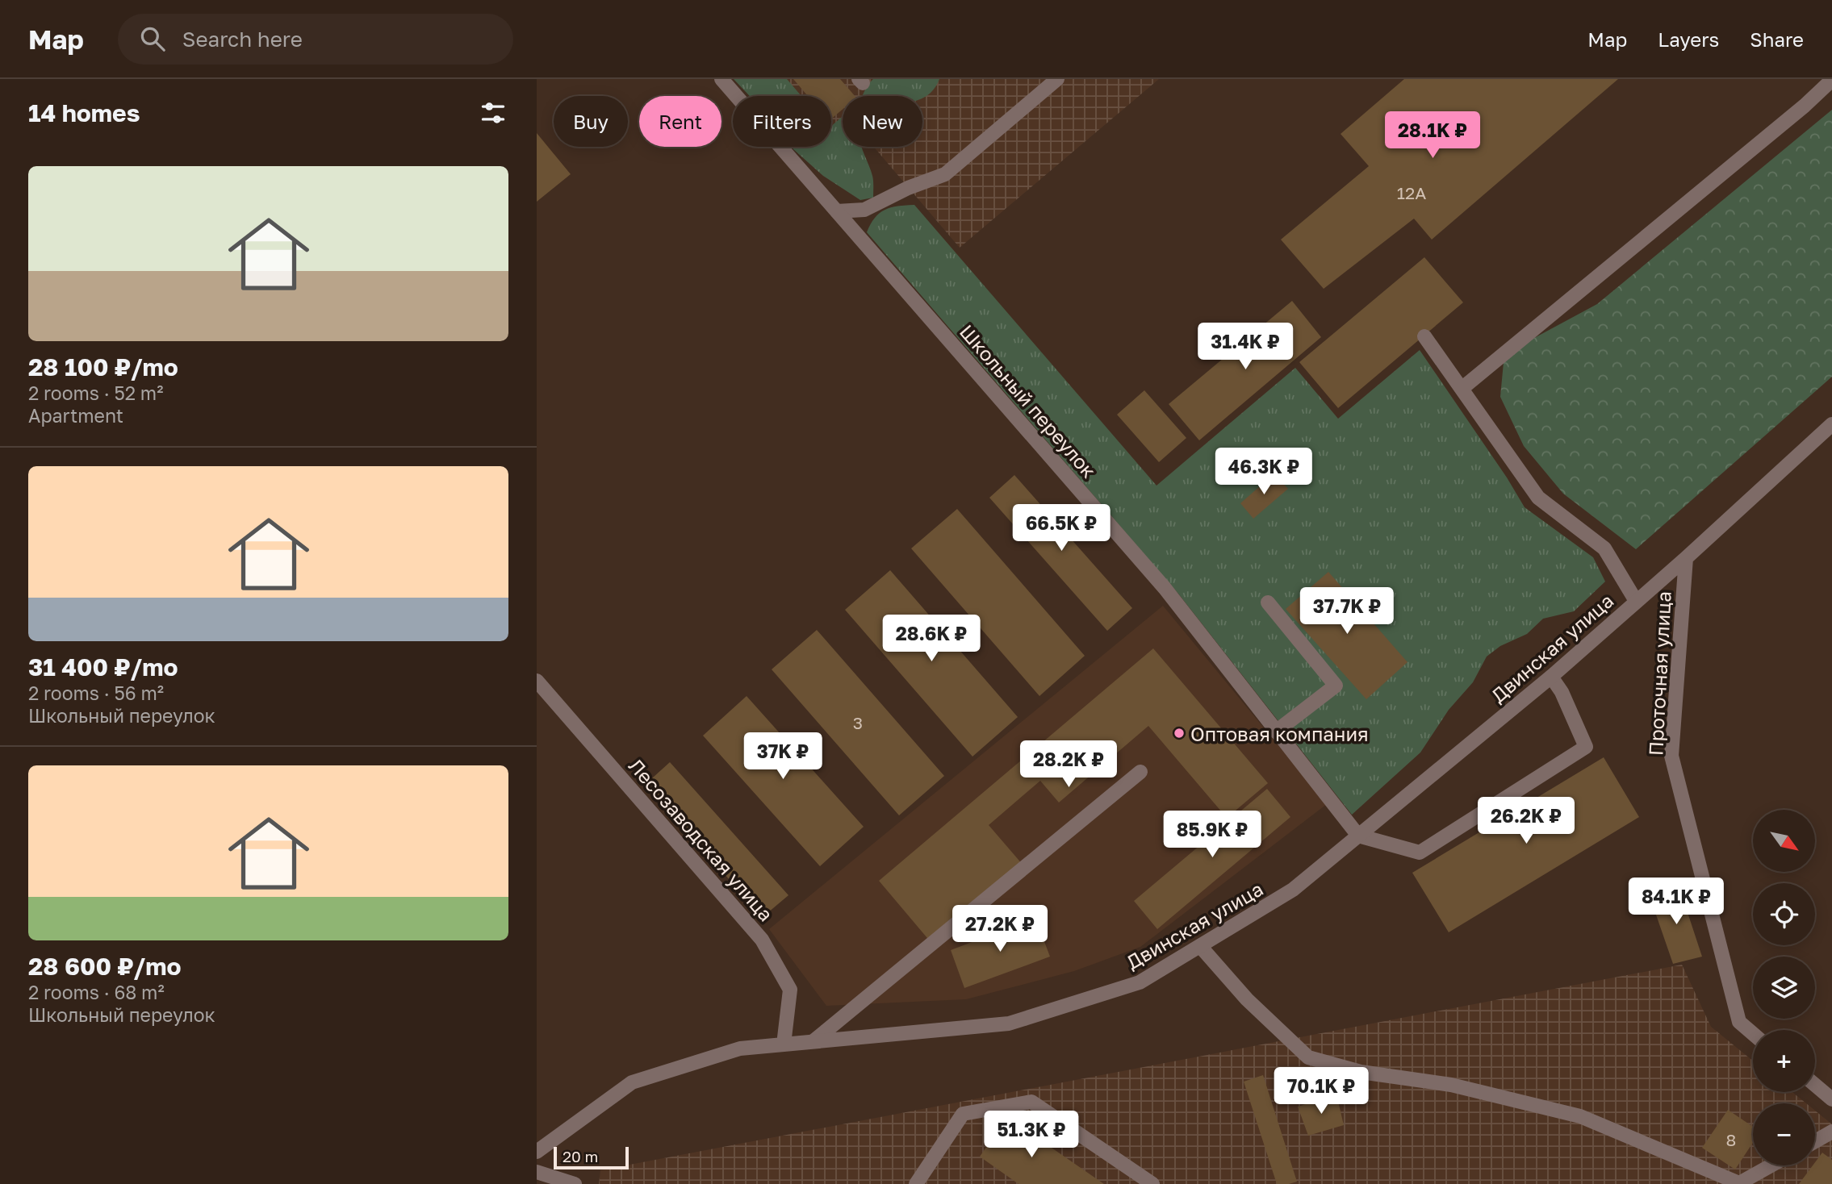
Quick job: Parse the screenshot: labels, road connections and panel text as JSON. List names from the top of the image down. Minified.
{"streets":{"street":["Школьный переулок","Двинская улица","Проточная улица","Лесозаводская улица"]},"crossings":[["Школьный переулок","Двинская улица"],["Двинская улица","Проточная улица"],["Двинская улица","Лесозаводская улица"]],"places":["Оптовая компания"],"house_numbers":["12А","3","8"],"scale_bar":"20 m","north":"bottom right","page":{"header":"Map","search":"Search here","nav":["Map","Layers","Share"],"heading":"14 homes","chip":["Buy","Rent","Filters","New"],"price":["28.1K ₽","31.4K ₽","46.3K ₽","66.5K ₽","37.7K ₽","28.6K ₽","37K ₽","28.2K ₽","26.2K ₽","85.9K ₽","84.1K ₽","27.2K ₽","70.1K ₽","51.3K ₽"],"list":[{"name":"28 100 ₽/mo","note":"2 rooms · 52 m² · Apartment"},{"name":"31 400 ₽/mo","note":"2 rooms · 56 m² · Школьный переулок"},{"name":"28 600 ₽/mo","note":"2 rooms · 68 m² · Школьный переулок"}],"map_buttons":["+","−"],"scale":"20 m"}}
